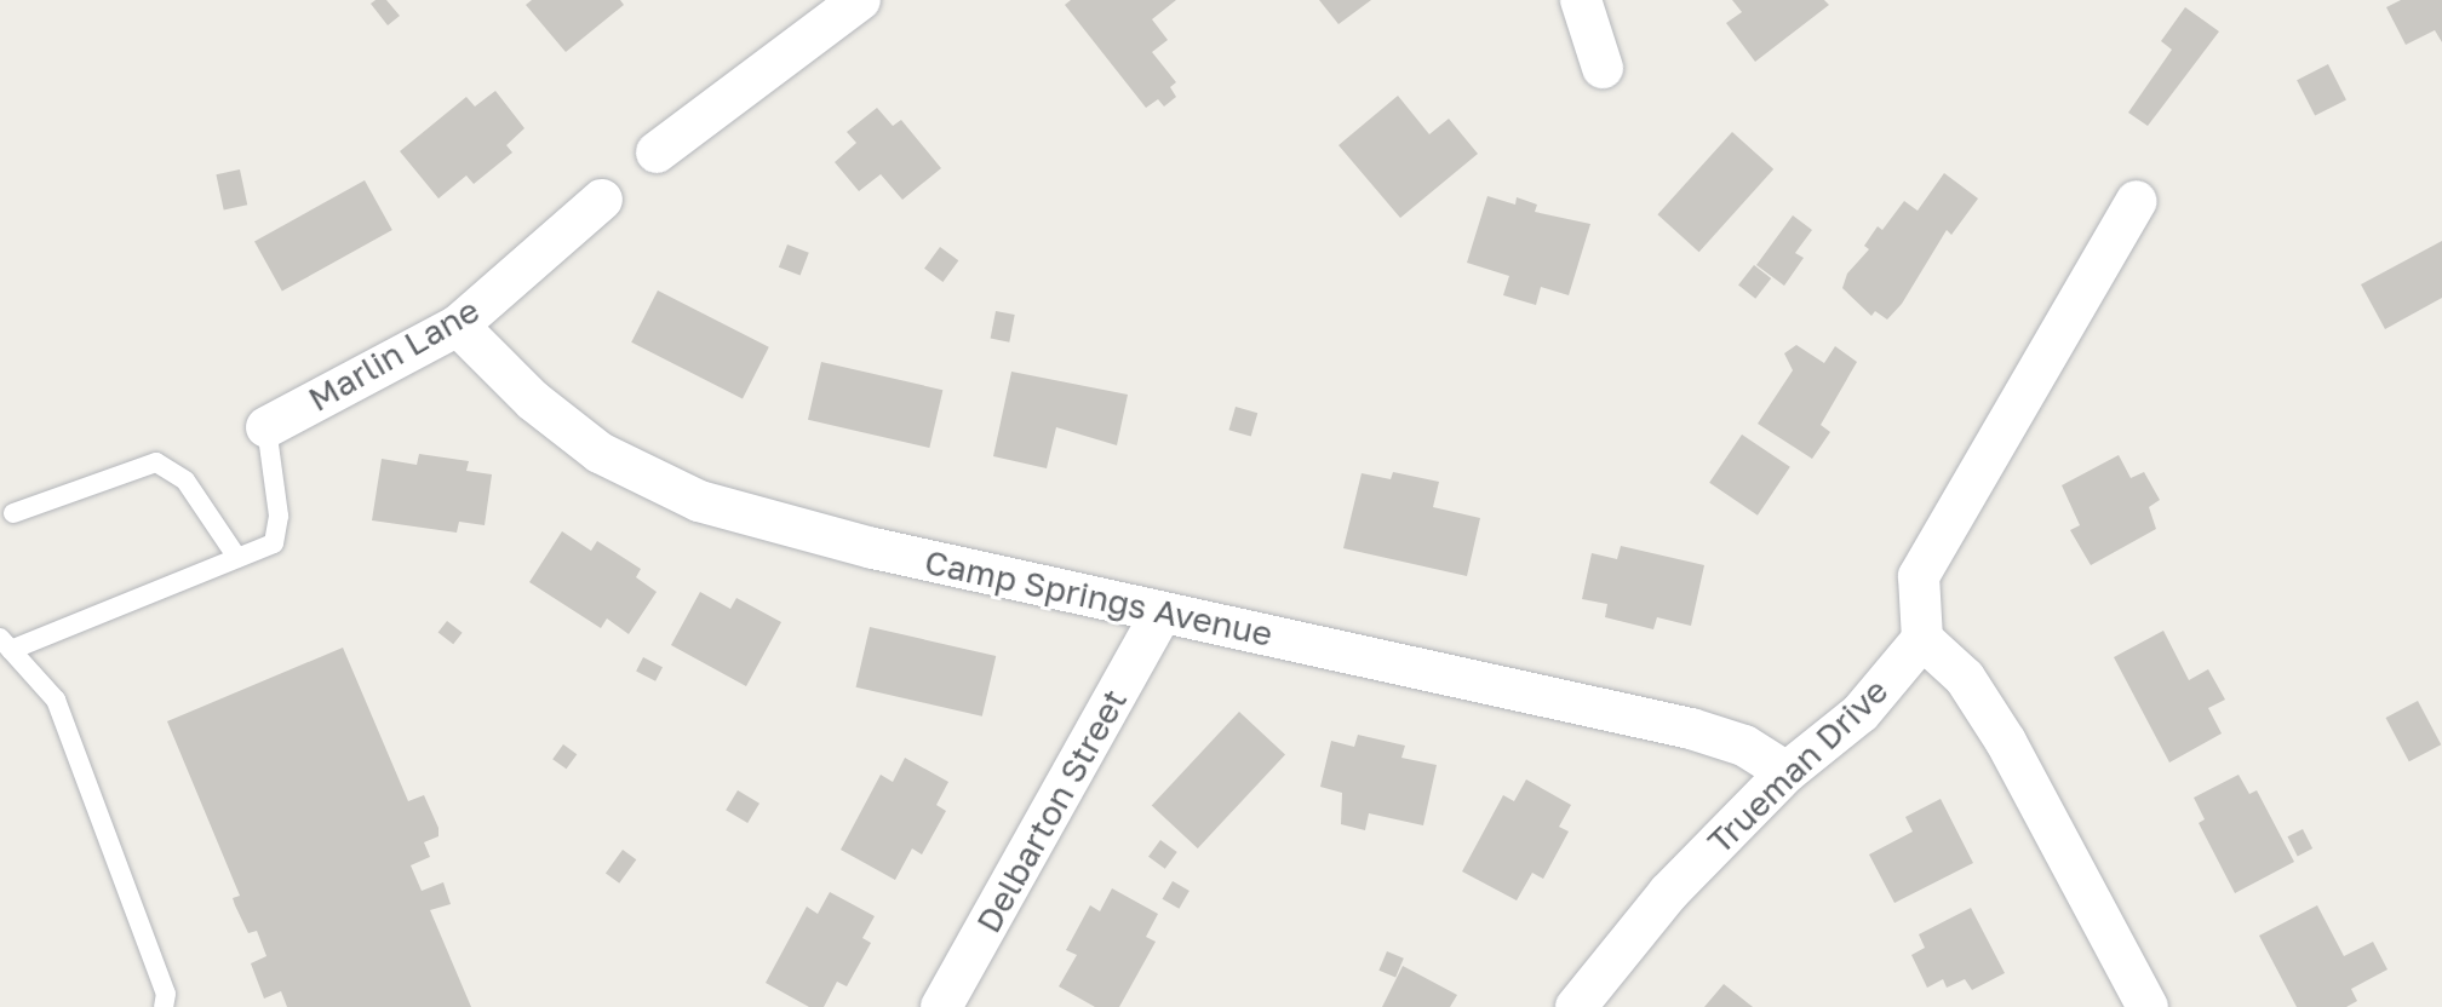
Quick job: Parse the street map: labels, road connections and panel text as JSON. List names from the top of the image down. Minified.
{"streets":{"street":["Marlin Lane","Camp Springs Avenue","Trueman Drive","Delbarton Street"]},"crossings":[["Marlin Lane","Camp Springs Avenue"],["Camp Springs Avenue","Trueman Drive"],["Camp Springs Avenue","Delbarton Street"]]}
